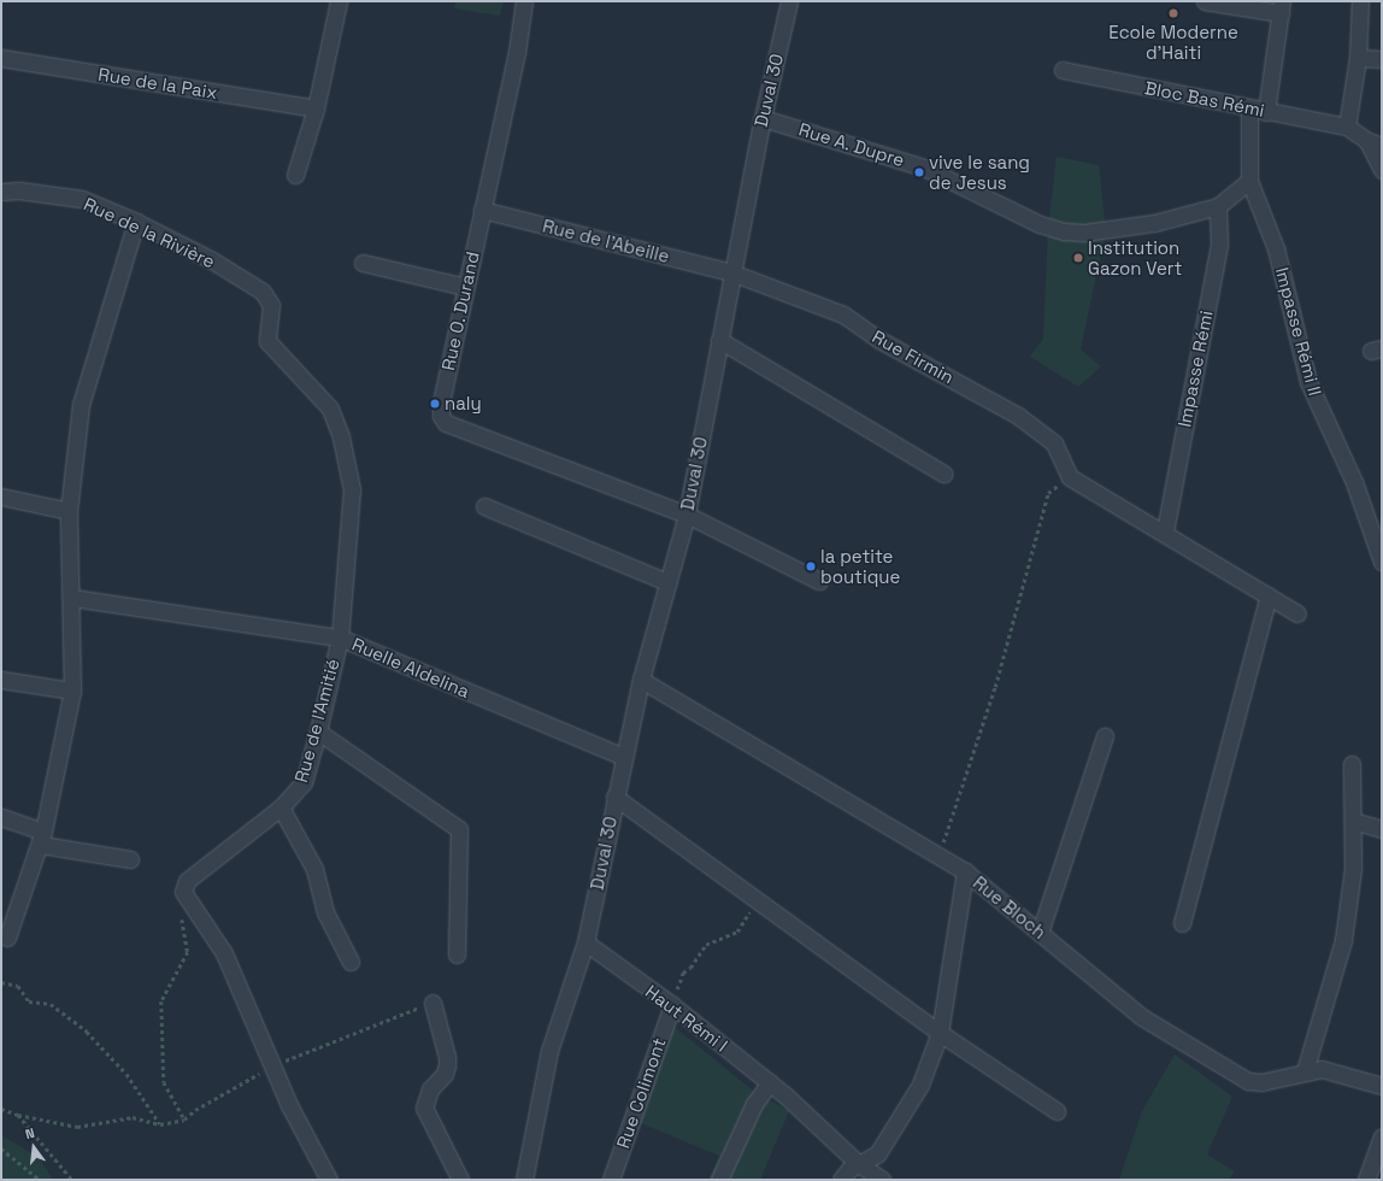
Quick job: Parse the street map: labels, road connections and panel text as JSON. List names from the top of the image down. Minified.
{"streets":{"street":["Rue de la Paix","Duval 30","Bloc Bas Rémi","Rue A. Dupre","Rue de la Rivière","Rue de l'Abeille","Rue O. Durand","Impasse Rémi II","Rue Firmin","Impasse Rémi","Ruelle Aldelina","Rue de l'Amitié","Rue Bloch","Haut Rémi I","Rue Colimont"]},"crossings":[["Duval 30","Rue A. Dupre"],["Duval 30","Rue de l'Abeille"],["Duval 30","Rue O. Durand"],["Duval 30","Rue Firmin"],["Duval 30","Ruelle Aldelina"],["Duval 30","Rue Bloch"],["Duval 30","Haut Rémi I"],["Rue A. Dupre","Impasse Rémi II"],["Rue A. Dupre","Impasse Rémi"],["Rue de la Rivière","Rue de l'Amitié"],["Rue de l'Abeille","Rue O. Durand"],["Rue de l'Abeille","Rue Firmin"],["Ruelle Aldelina","Rue de l'Amitié"],["Haut Rémi I","Rue Colimont"]],"places":["Ecole Moderne d'Haiti","vive le sang de Jesus","Institution Gazon Vert","naly","la petite boutique"],"north":"top"}
